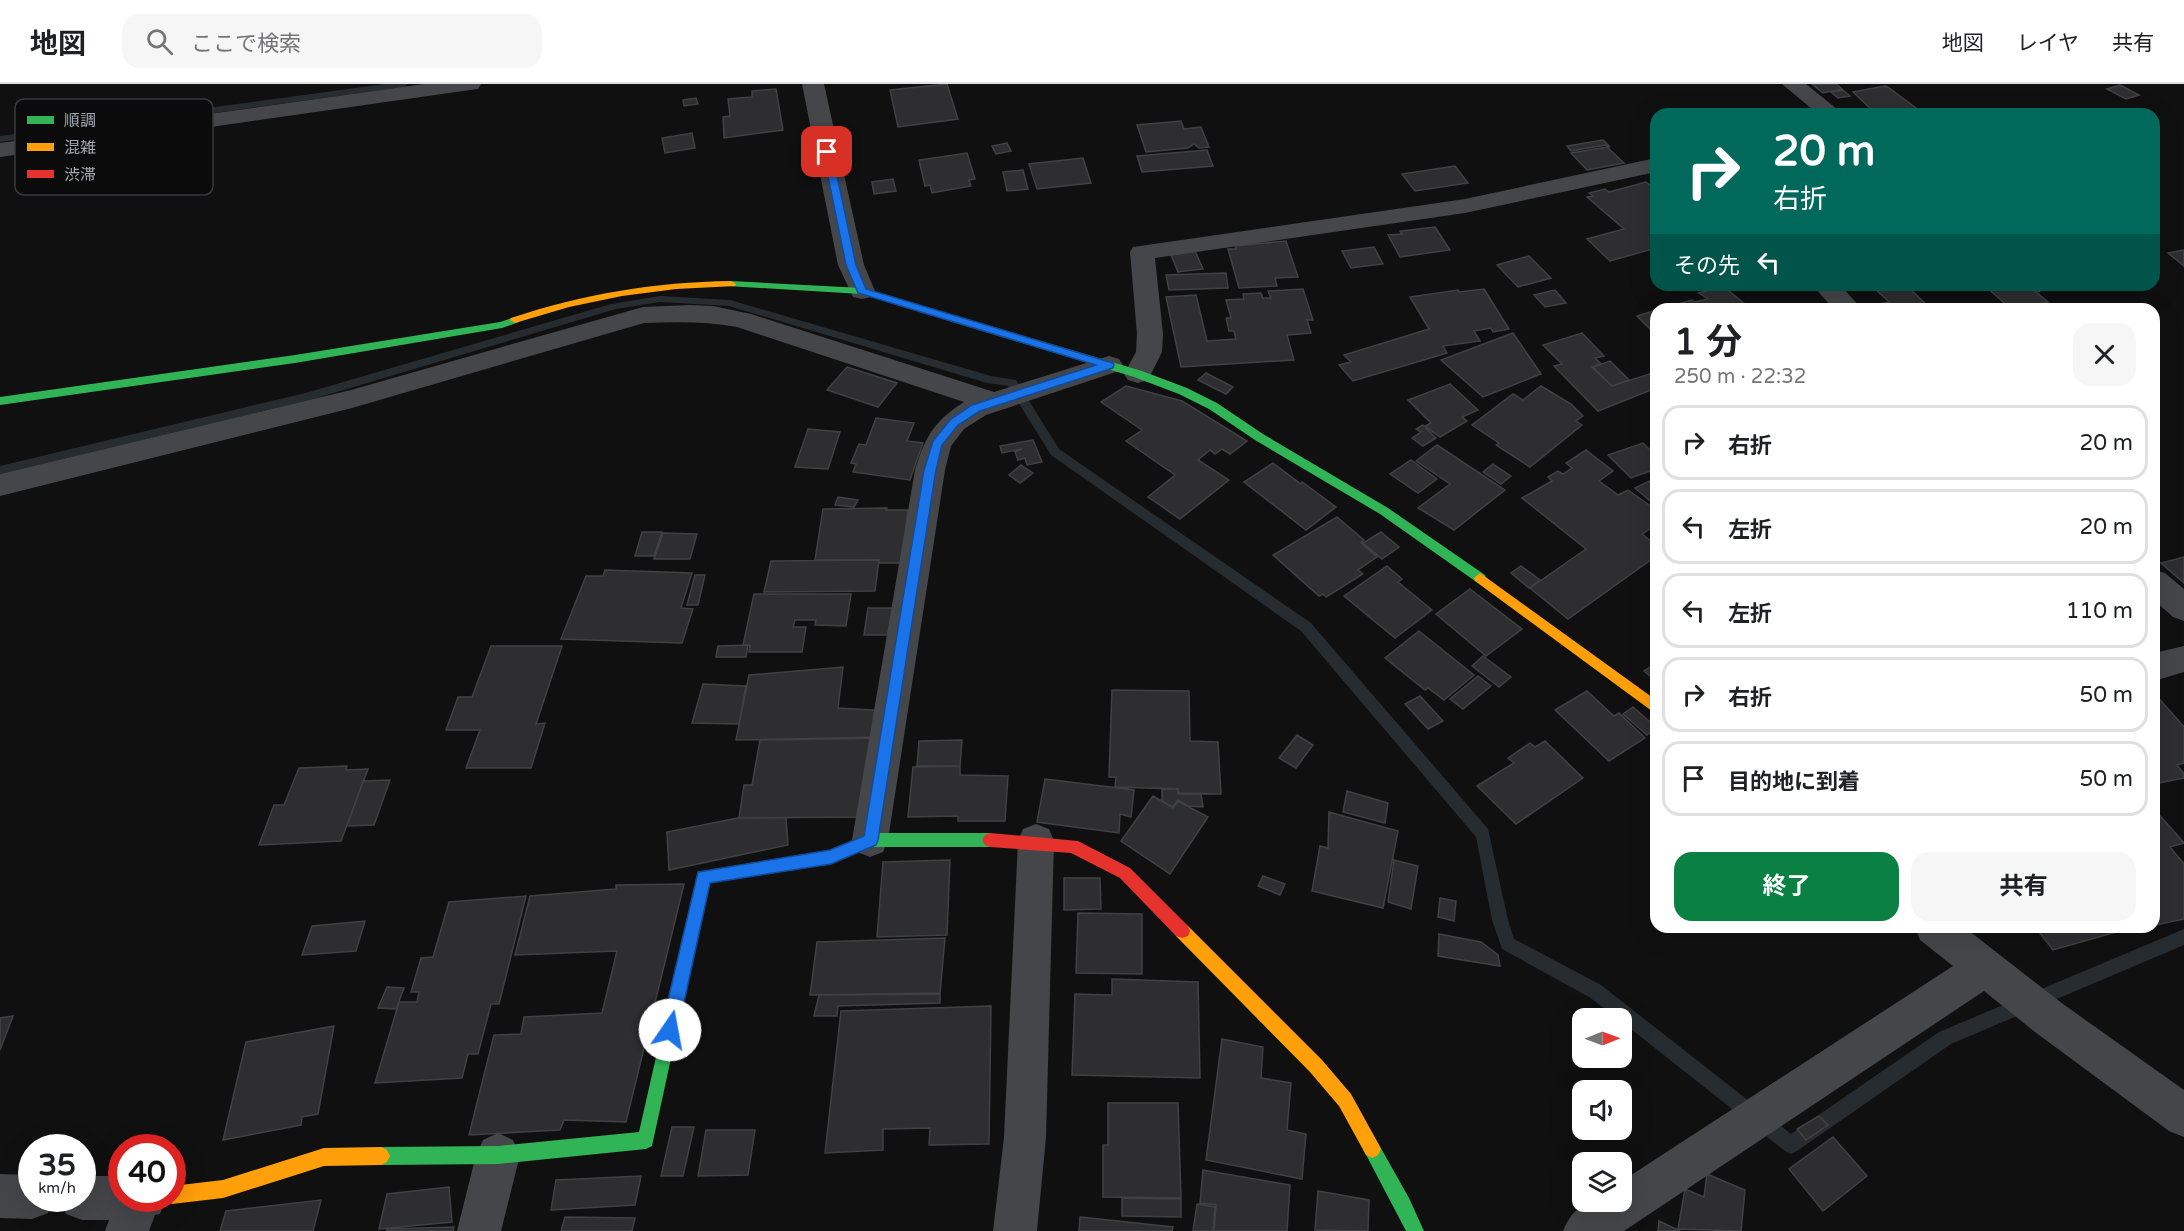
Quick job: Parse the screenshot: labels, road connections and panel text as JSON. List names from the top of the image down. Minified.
{"legend":["順調","混雑","渋滞"],"north":"right","page":{"header":"地図","search":"ここで検索","nav":["地図","レイヤ","共有"],"turn":["20 m","右折"],"then":"その先","heading":["1 分","250 m · 22:32"],"list":[{"name":"右折","value":"20 m"},{"name":"左折","value":"20 m"},{"name":"左折","value":"110 m"},{"name":"右折","value":"50 m"},{"name":"目的地に到着","value":"50 m"}],"buttons":["終了","共有"],"speed":"35 km/h","limit":"40"}}
